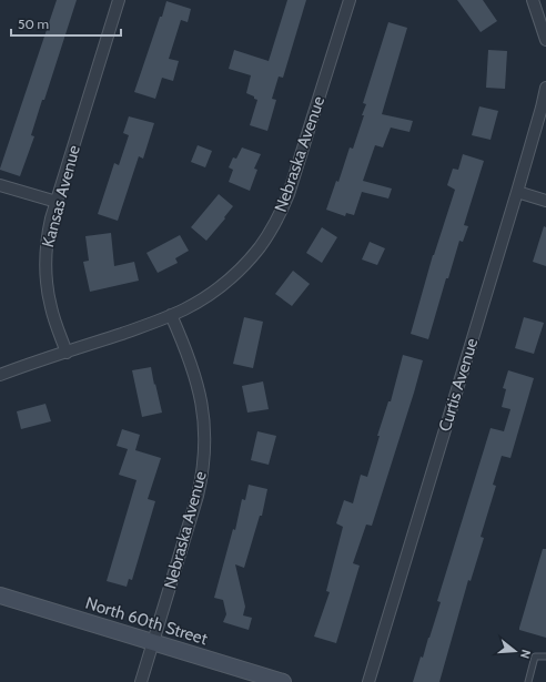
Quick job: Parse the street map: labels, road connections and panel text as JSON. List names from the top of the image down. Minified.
{"streets":{"main road":["North 60th Street"],"street":["Nebraska Avenue","Kansas Avenue","Curtis Avenue"]},"crossings":[["Nebraska Avenue","Kansas Avenue"],["Nebraska Avenue","North 60th Street"]],"scale_bar":"50 m","north":"right"}
